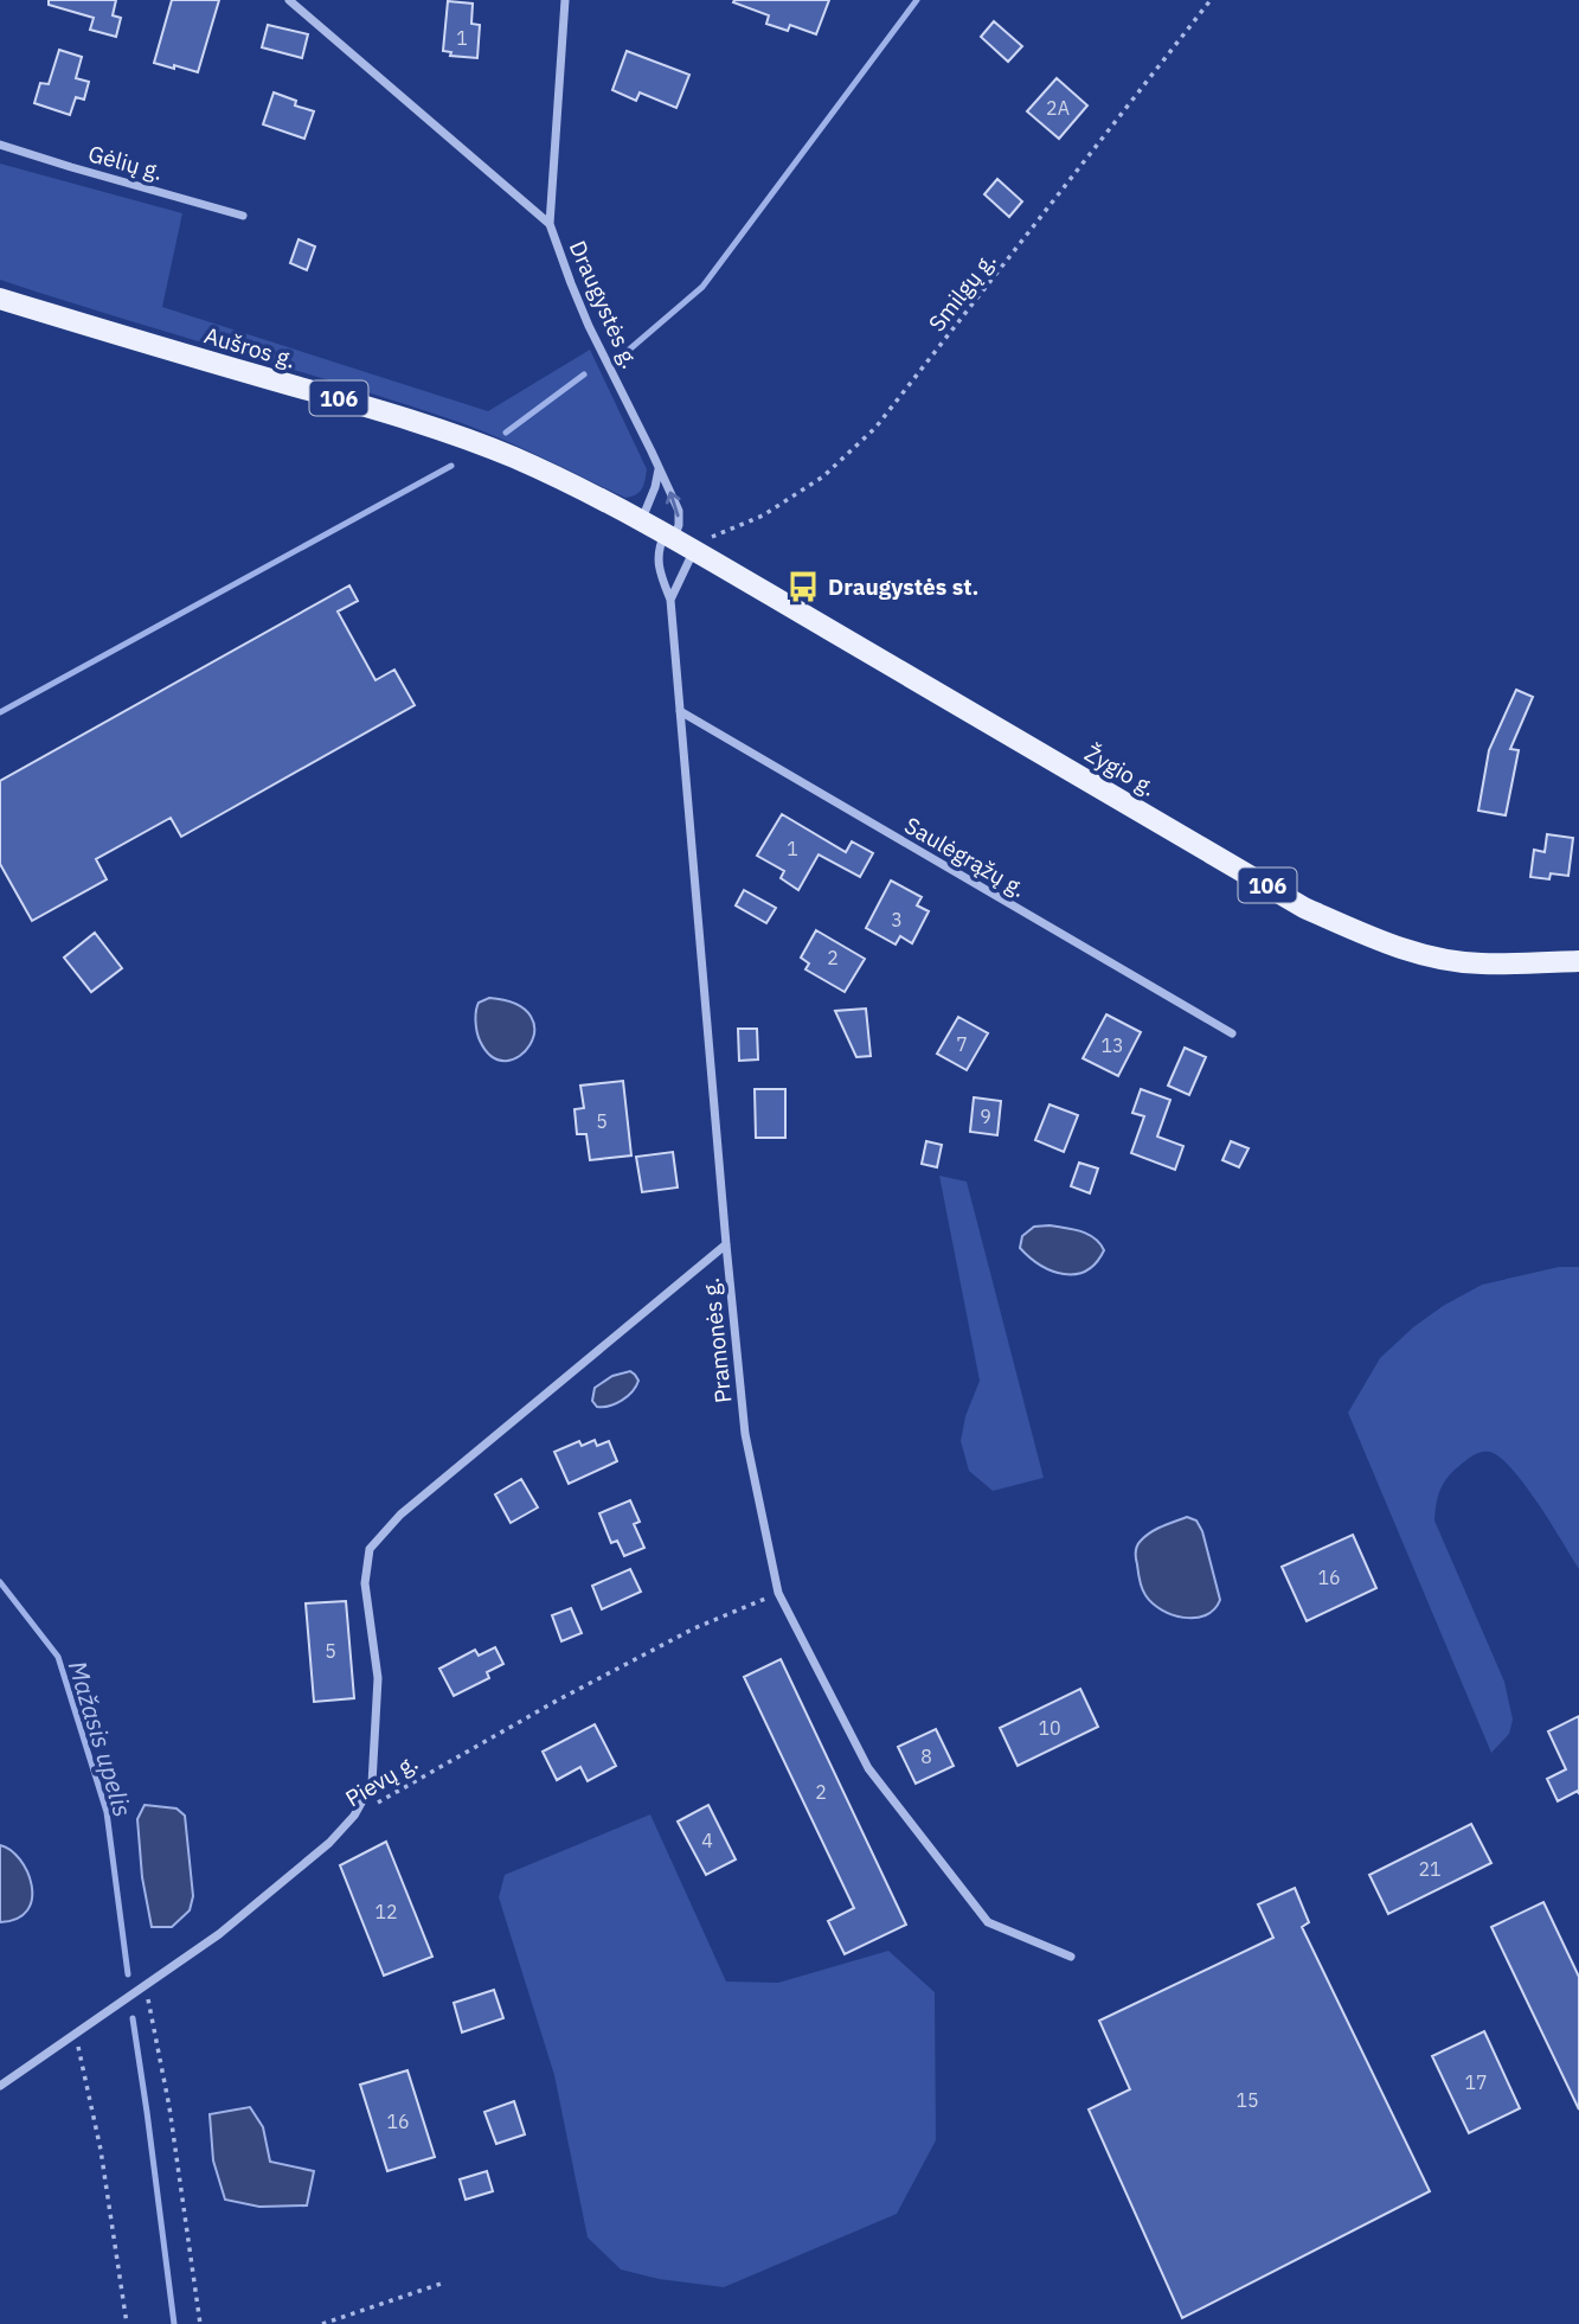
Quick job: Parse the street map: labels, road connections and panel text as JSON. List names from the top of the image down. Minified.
{"streets":{"main road":["Aušros g.","106","Žygio g."],"street":["Gėlių g.","Draugystės g.","Saulėgrąžų g.","Pramonės g.","Pievų g."],"path":["Smilgų g."]},"crossings":[["Smilgų g.","Žygio g."],["Draugystės g.","Aušros g."],["Draugystės g.","Žygio g."],["Draugystės g.","Pramonės g."],["Aušros g.","Žygio g."],["Aušros g.","Pramonės g."],["Žygio g.","Pramonės g."],["Saulėgrąžų g.","Pramonės g."],["Pramonės g.","Pievų g."]],"water":["Mažasis upelis"],"places":{"bus stop":["Draugystės st."]},"house_numbers":["1","2A","1","3","2","7","13","9","5","16","5","10","8","2","4","21","12","17","15","16"]}
